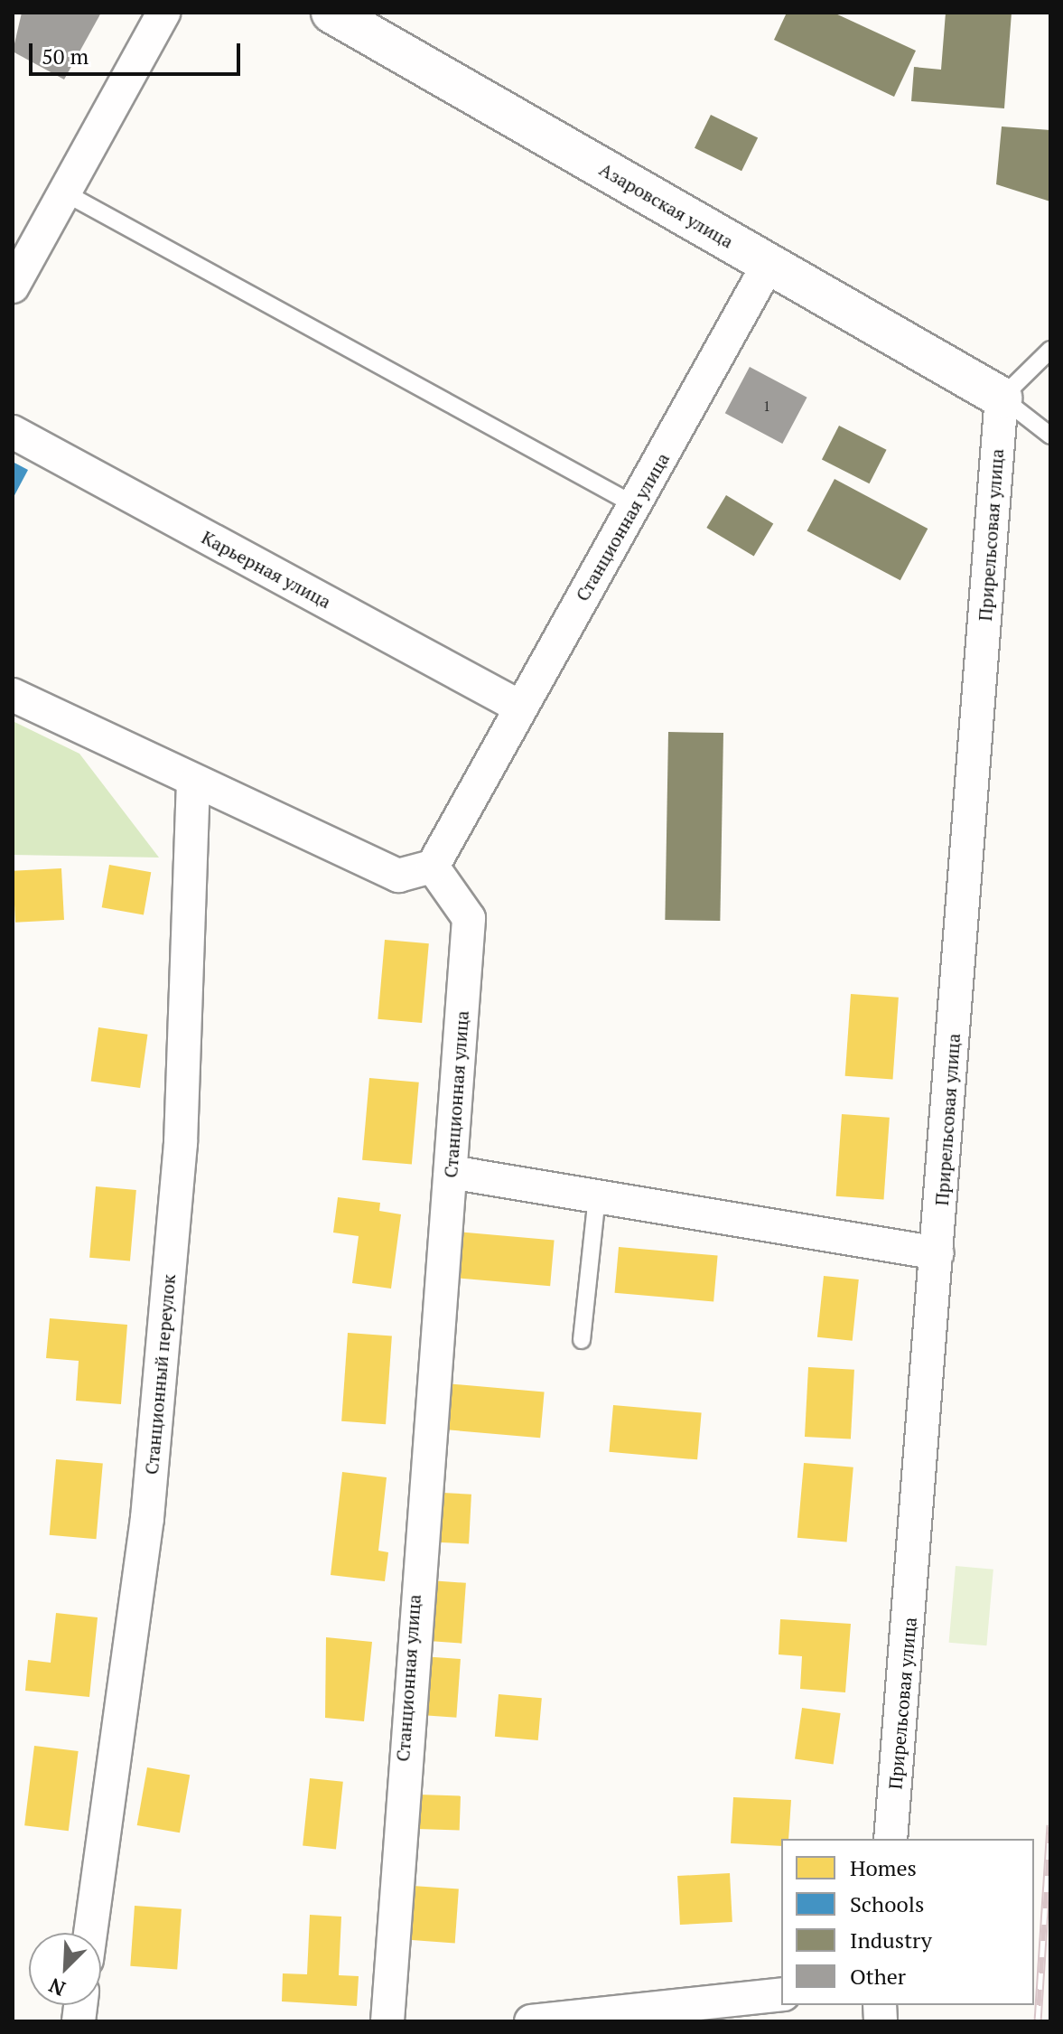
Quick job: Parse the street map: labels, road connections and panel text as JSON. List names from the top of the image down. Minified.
{"streets":{"street":["Азаровская улица","Станционная улица","Прирельсовая улица","Карьерная улица","Станционный переулок"]},"crossings":[["Азаровская улица","Станционная улица"],["Азаровская улица","Прирельсовая улица"],["Станционная улица","Карьерная улица"]],"house_numbers":["1"],"legend":["Homes","Schools","Industry","Other"],"scale_bar":"50 m","north":"bottom left"}
